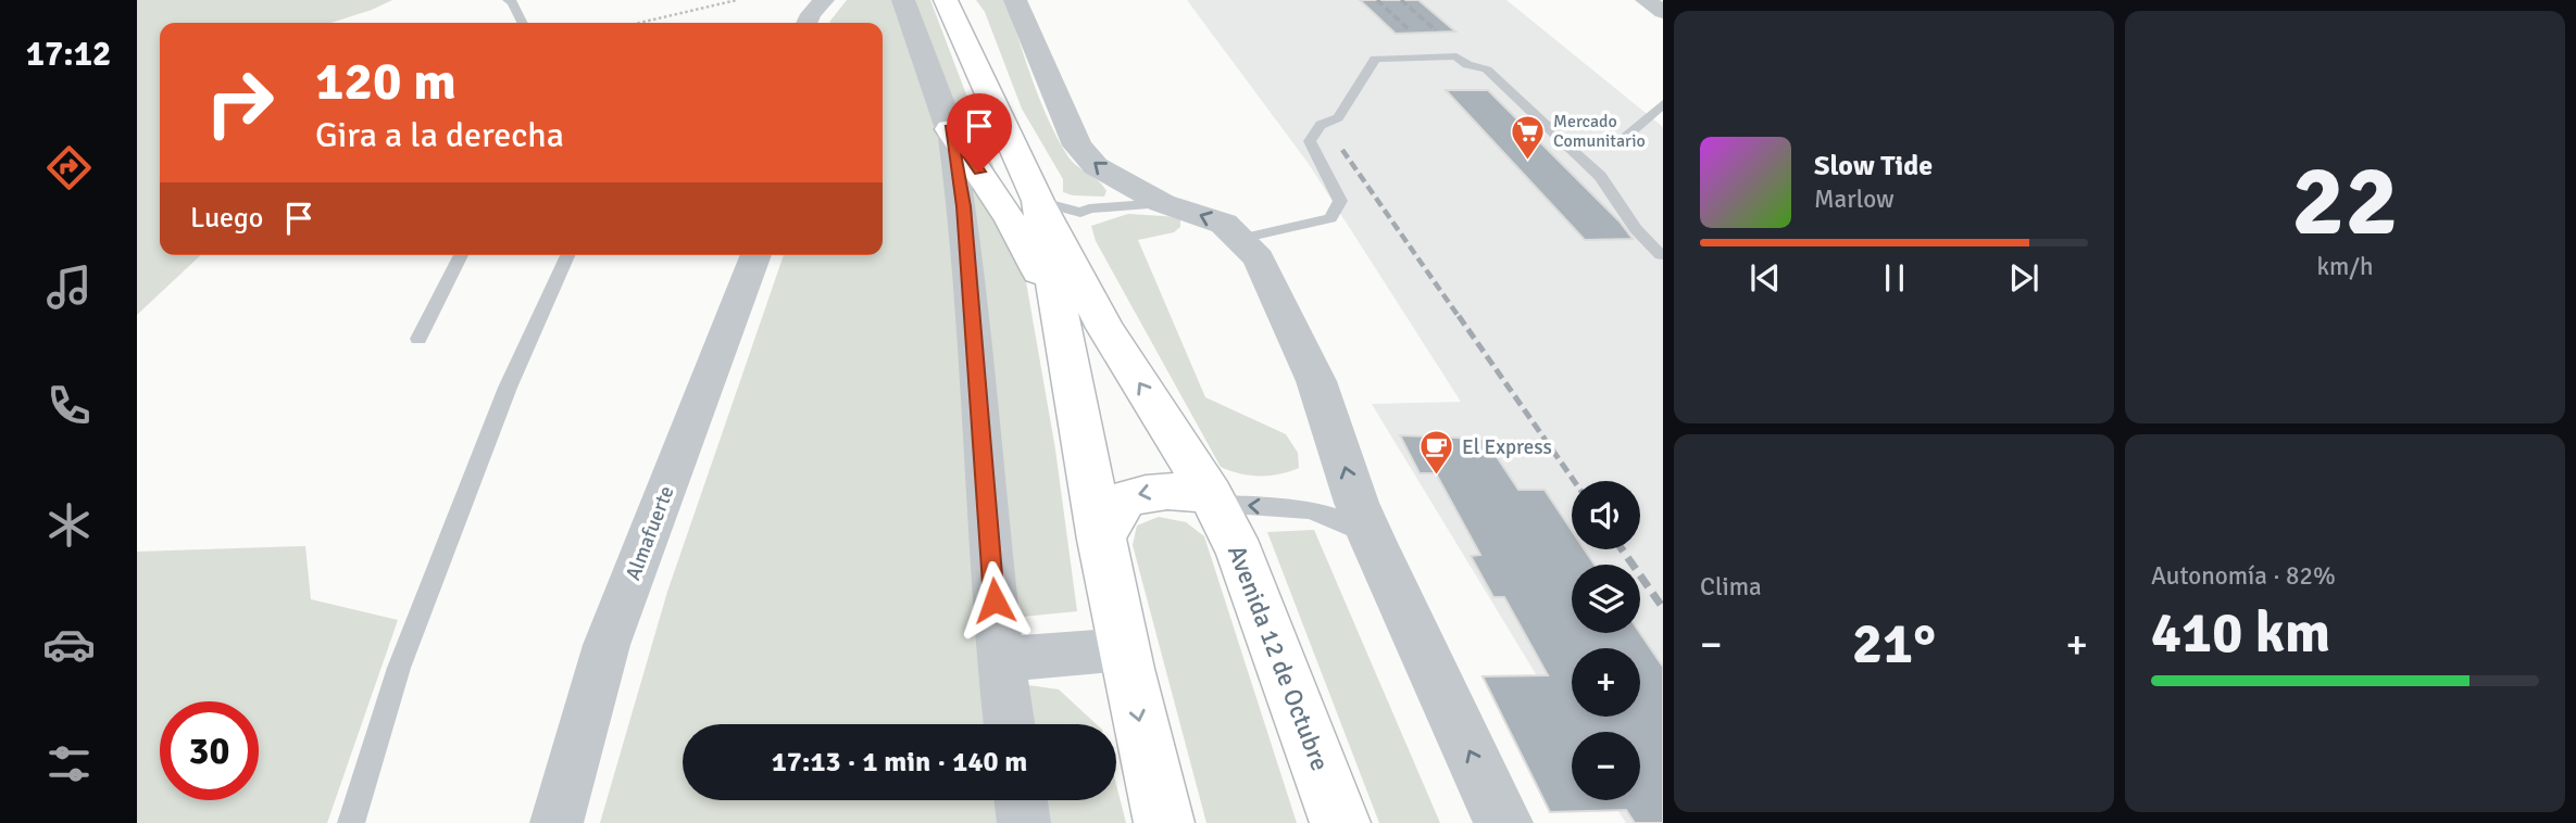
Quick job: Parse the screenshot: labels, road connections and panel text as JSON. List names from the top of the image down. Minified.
{"streets":{"main road":["Avenida 12 de Octubre"],"street":["Almafuerte"]},"places":{"supermarket":["Mercado Comunitario"],"cafe":["El Express"]},"page":{"tabs":"17:12","tile":[["22","km/h"],"Clima",["Autonomía · 82%","410 km"]],"turn":["120 m","Gira a la derecha"],"song":["Slow Tide","Marlow"],"then":"Luego","map_buttons":["+","−"],"heat":["−","21°","+"],"limit":"30","trip":"17:13 · 1 min · 140 m"}}
